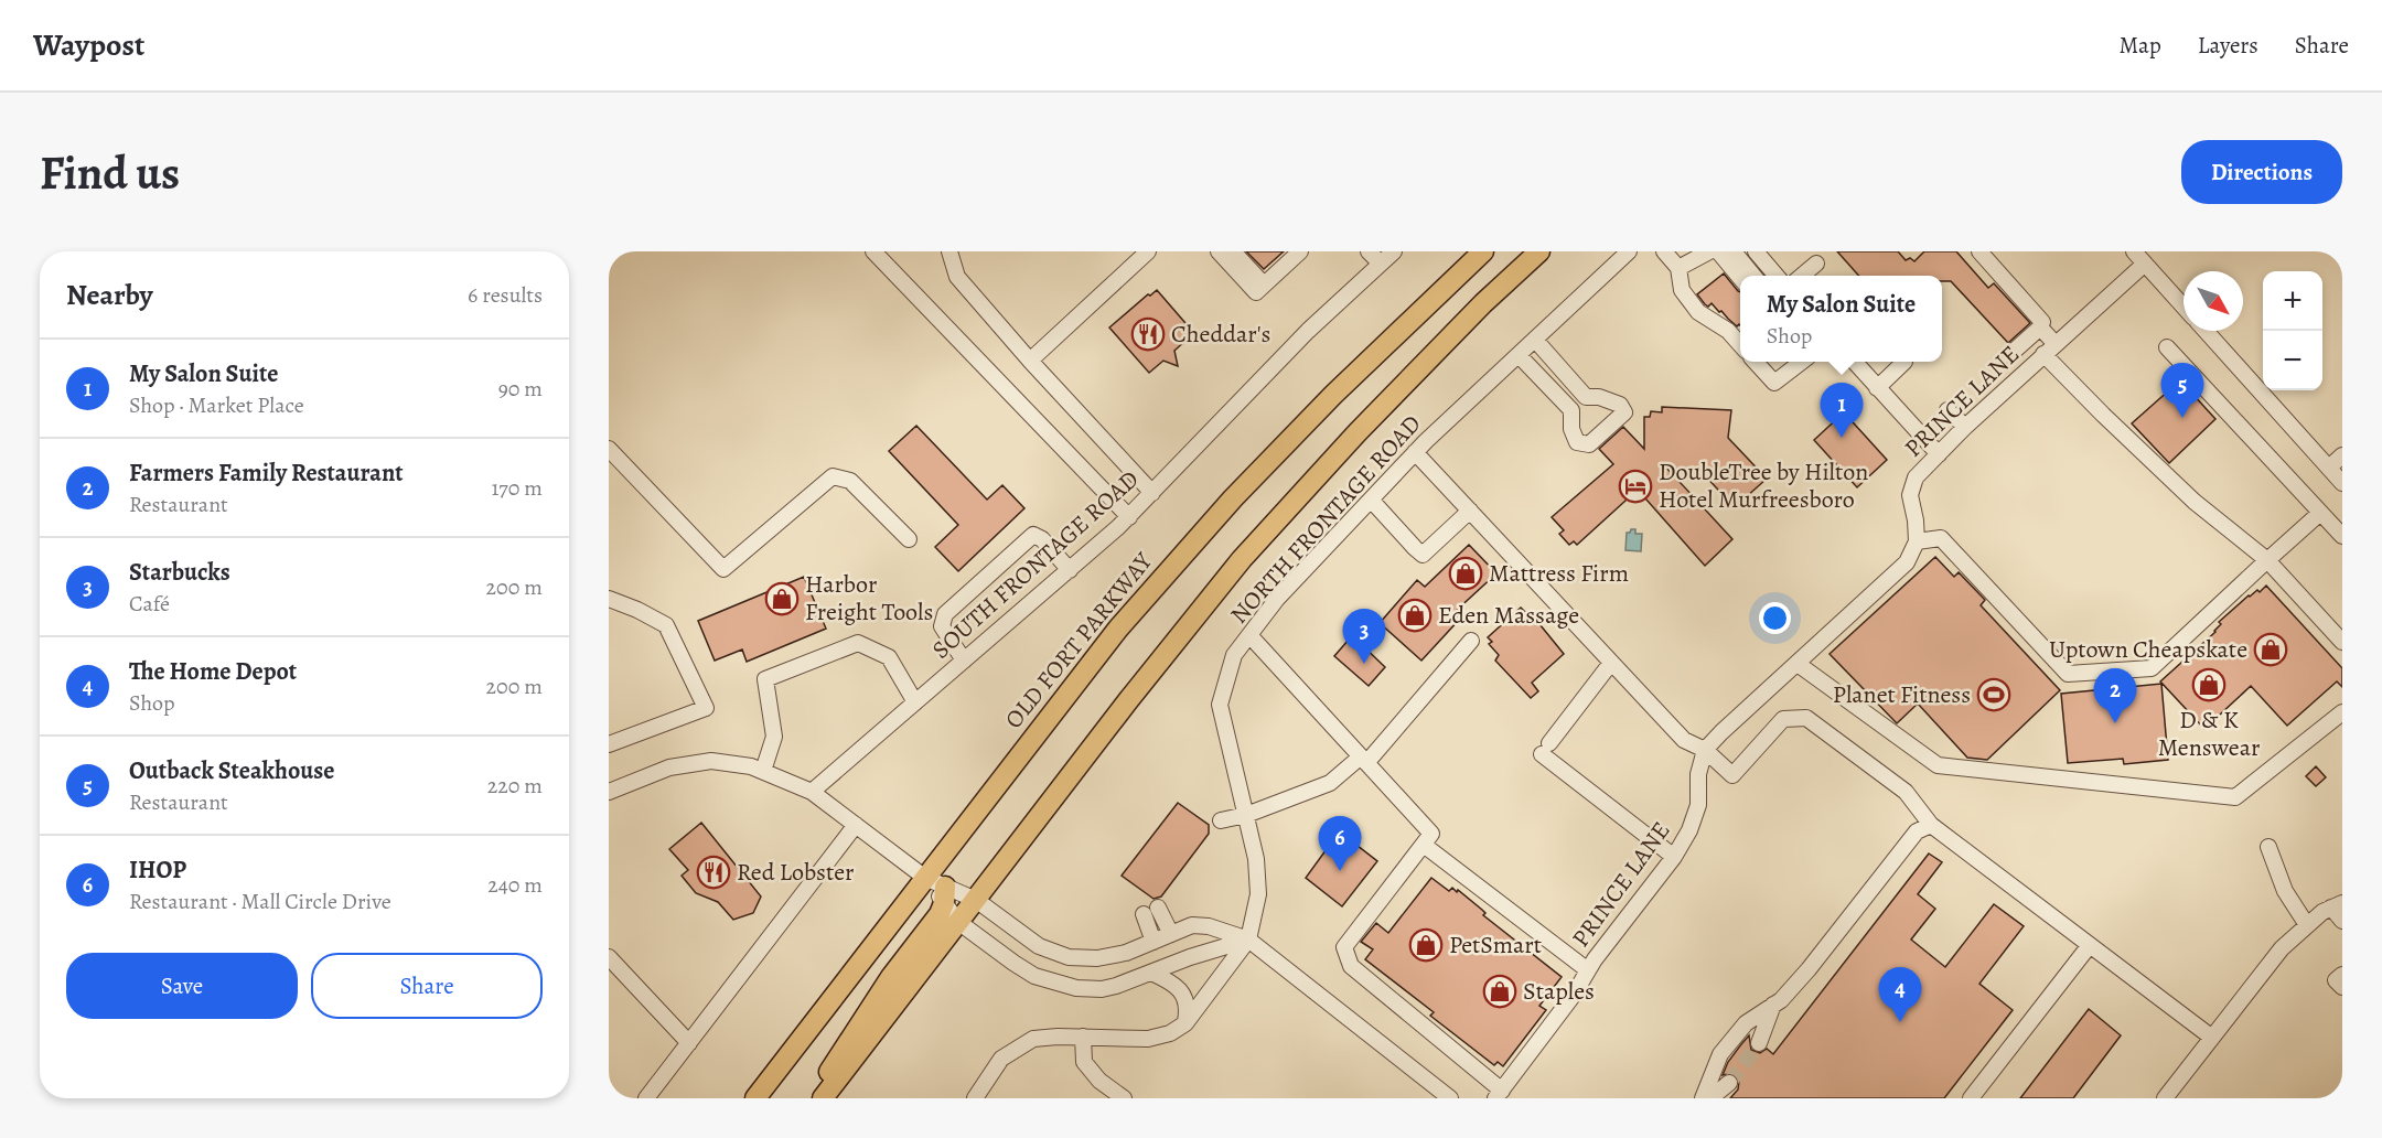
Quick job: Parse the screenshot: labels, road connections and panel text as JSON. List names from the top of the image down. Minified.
{"streets":{"main road":["OLD FORT PARKWAY"],"street":["PRINCE LANE","NORTH FRONTAGE ROAD","SOUTH FRONTAGE ROAD"]},"places":{"restaurant":["Cheddar's","Red Lobster"],"hotel":["DoubleTree by Hilton Hotel Murfreesboro"],"shop":["Mattress Firm","Harbor Freight Tools","Eden Massage","Uptown Cheapskate","D & K Menswear","PetSmart","Staples"],"sports":["Planet Fitness"]},"north":"bottom right","page":{"header":"Waypost","nav":["Map","Layers","Share"],"buttons":["Directions",["Save","Share"]],"title":"Find us","heading":["Nearby","6 results"],"map_buttons":["+","−"],"popup":["My Salon Suite","Shop"],"list":[{"mark":"1","name":"My Salon Suite","note":"Shop · Market Place","value":"90 m"},{"mark":"2","name":"Farmers Family Restaurant","note":"Restaurant","value":"170 m"},{"mark":"3","name":"Starbucks","note":"Café","value":"200 m"},{"mark":"4","name":"The Home Depot","note":"Shop","value":"200 m"},{"mark":"5","name":"Outback Steakhouse","note":"Restaurant","value":"220 m"},{"mark":"6","name":"IHOP","note":"Restaurant · Mall Circle Drive","value":"240 m"}],"pins":["5","1","3","2","6","4"]}}
